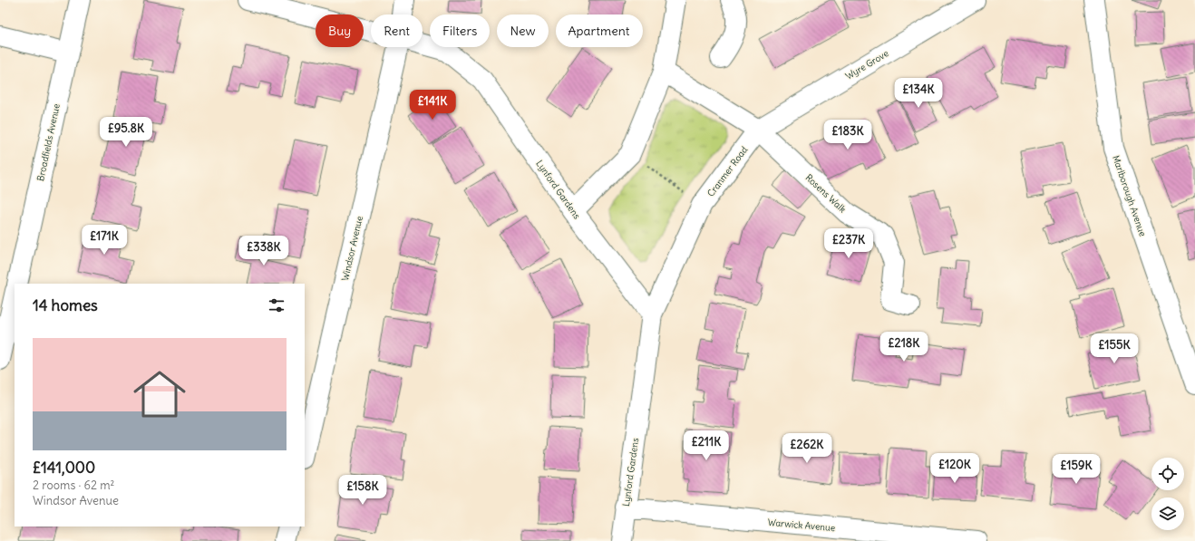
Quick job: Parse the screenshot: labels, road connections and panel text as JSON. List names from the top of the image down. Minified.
{"streets":{"street":["Wyre Grove","Broadfields Avenue","Cranmer Road","Lynford Gardens","Rosens Walk","Marlborough Avenue","Windsor Avenue","Warwick Avenue"]},"crossings":[["Wyre Grove","Cranmer Road"],["Wyre Grove","Rosens Walk"],["Cranmer Road","Lynford Gardens"],["Cranmer Road","Rosens Walk"],["Lynford Gardens","Warwick Avenue"]],"page":{"chip":["Buy","Rent","Filters","New","Apartment"],"price":["£134K","£141K","£95.8K","£183K","£171K","£237K","£338K","£218K","£155K","£211K","£262K","£120K","£159K","£158K"],"heading":"14 homes","list":[{"name":"£141,000","note":"2 rooms · 62 m² · Windsor Avenue"}]}}
